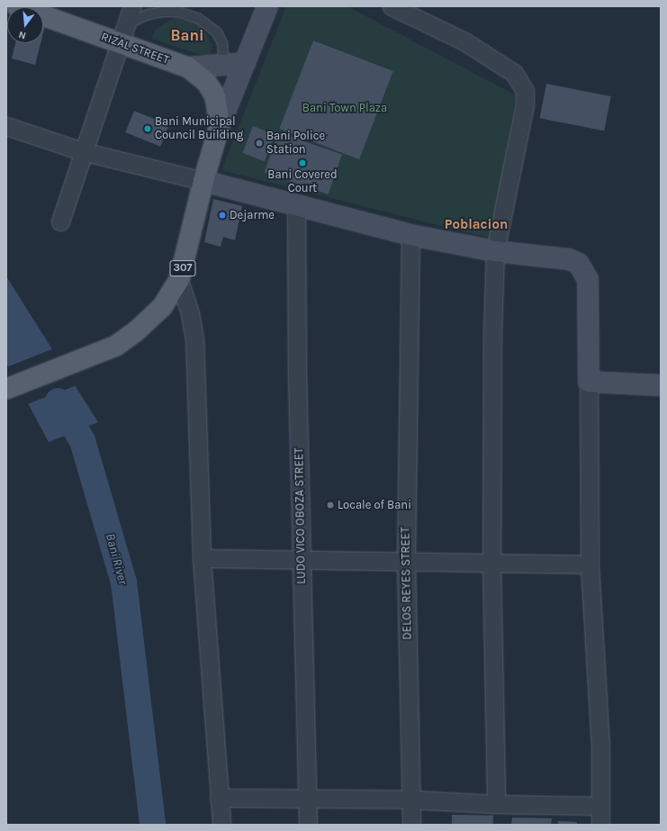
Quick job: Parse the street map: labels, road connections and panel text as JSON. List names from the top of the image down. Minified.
{"streets":{"main road":["RIZAL STREET","307"],"street":["LUDO VICO OBOZA STREET","DELOS REYES STREET"]},"crossings":[["RIZAL STREET","307"]],"districts":["Bani","Poblacion"],"water":["Bani River"],"parks":["Bani Town Plaza"],"places":["Bani Municipal Council Building","Bani Police Station","Bani Covered Court","Dejarme","Locale of Bani"],"north":"bottom"}
